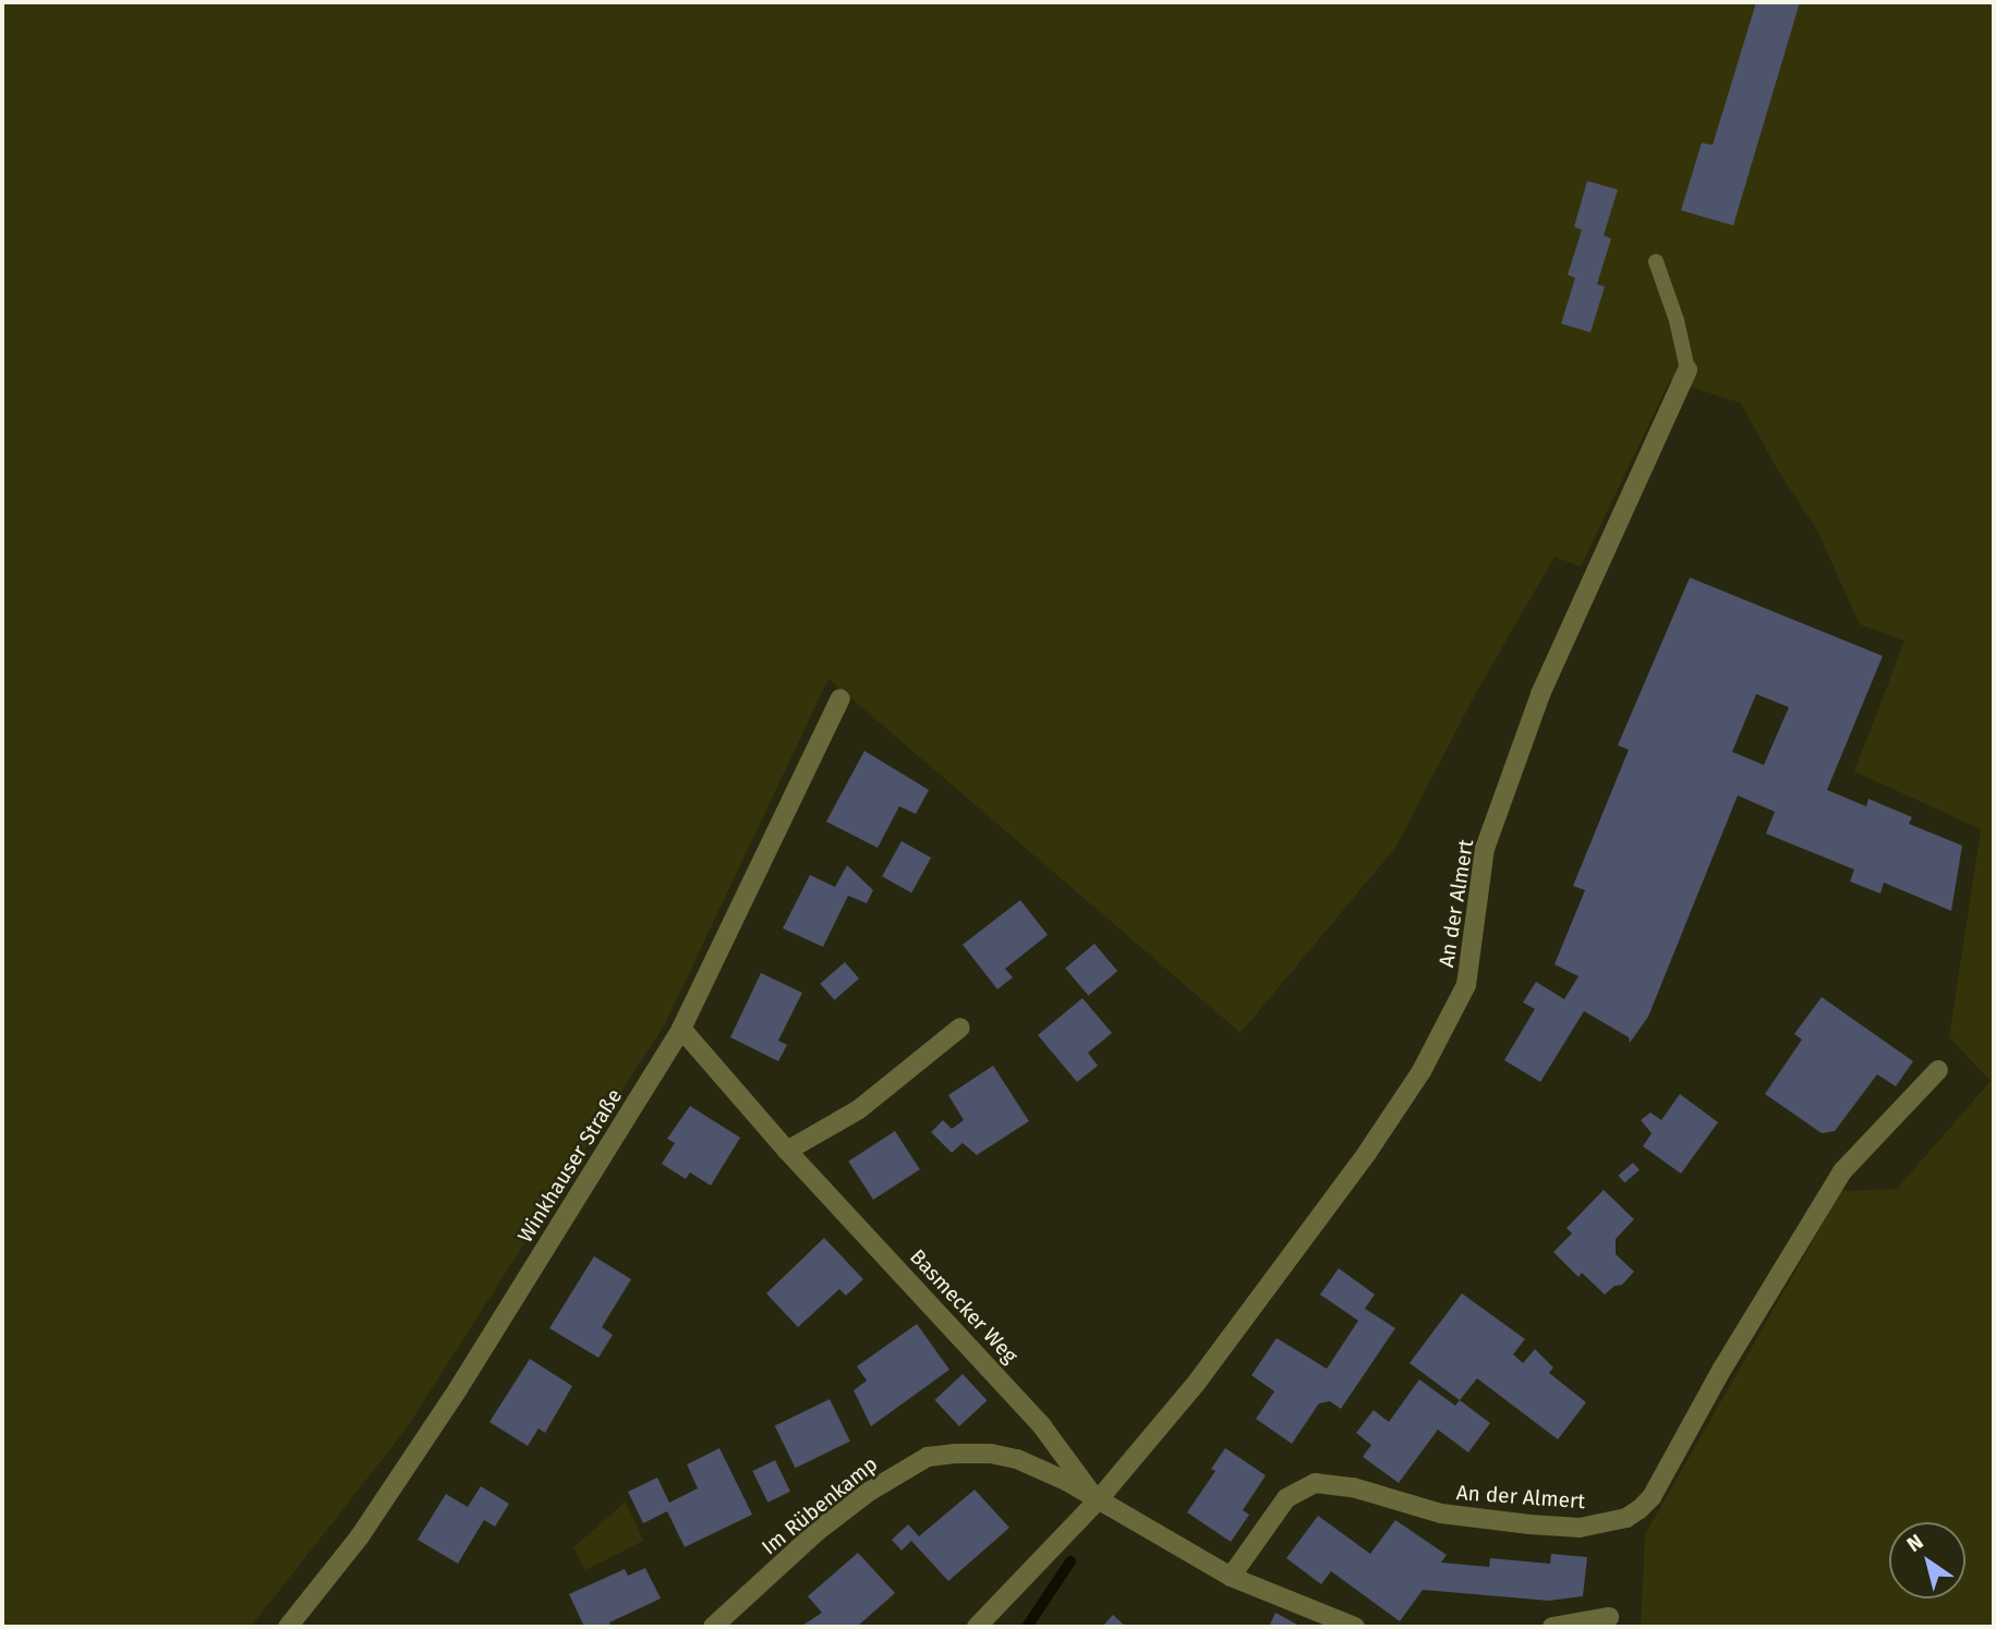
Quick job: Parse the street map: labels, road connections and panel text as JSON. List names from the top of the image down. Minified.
{"streets":{"street":["An der Almert","Winkhauser Straße","Basmecker Weg","Im Rübenkamp"]},"crossings":[["An der Almert","Basmecker Weg"],["An der Almert","Im Rübenkamp"],["Winkhauser Straße","Basmecker Weg"],["Basmecker Weg","Im Rübenkamp"]],"north":"top left"}
